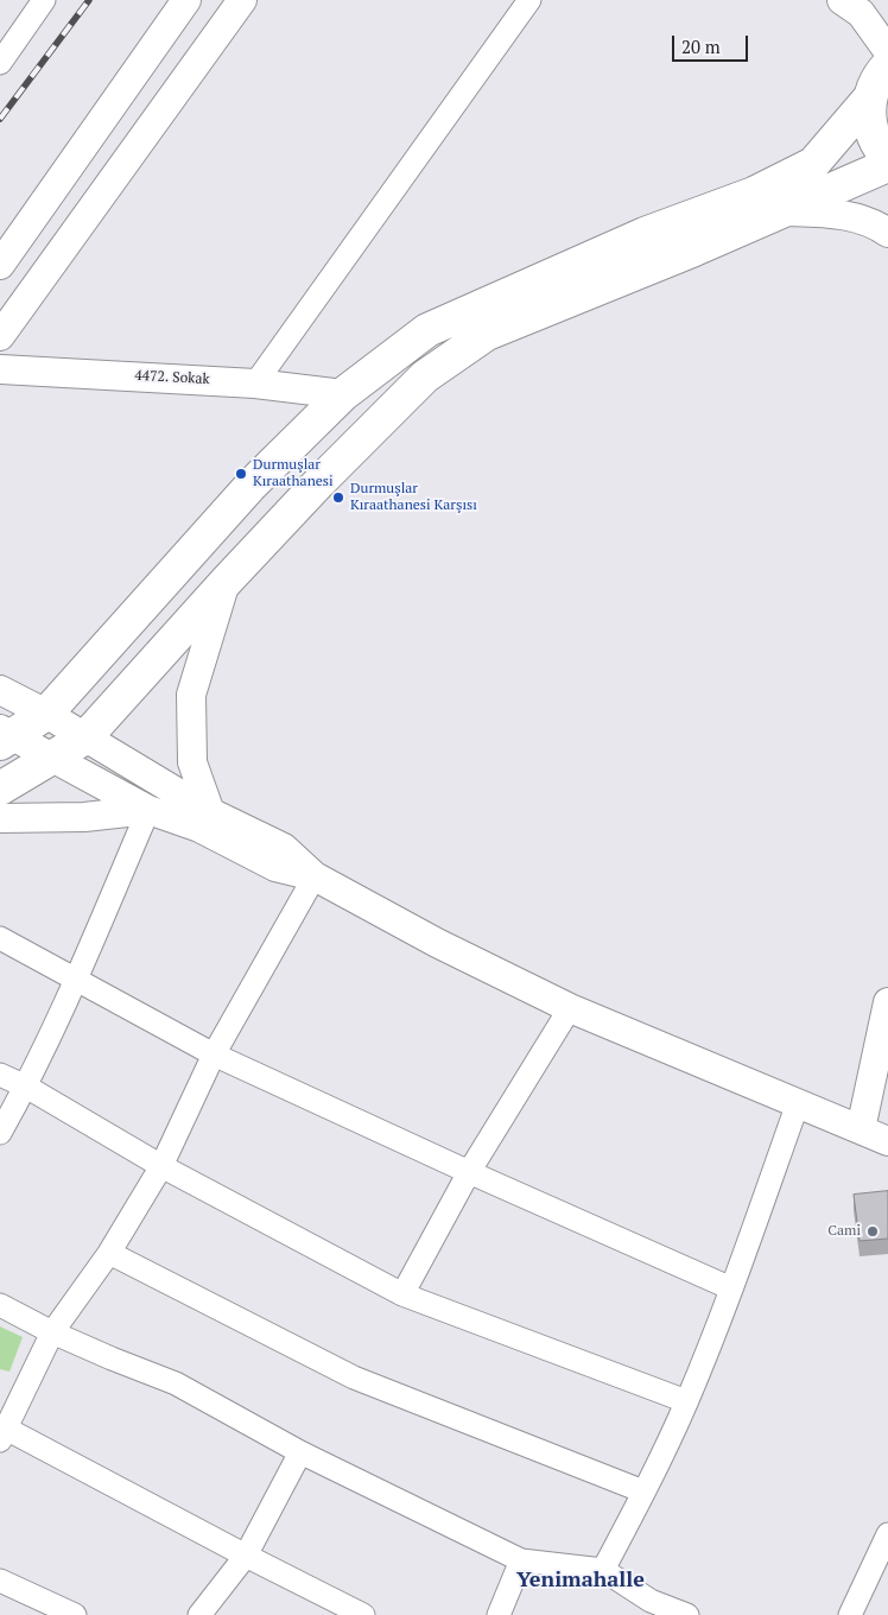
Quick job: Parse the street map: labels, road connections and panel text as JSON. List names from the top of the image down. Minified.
{"streets":{"street":["4472. Sokak"]},"districts":["Yenimahalle"],"places":["Durmuşlar Kıraathanesi","Durmuşlar Kıraathanesi Karşısı","Cami"],"scale_bar":"20 m"}
